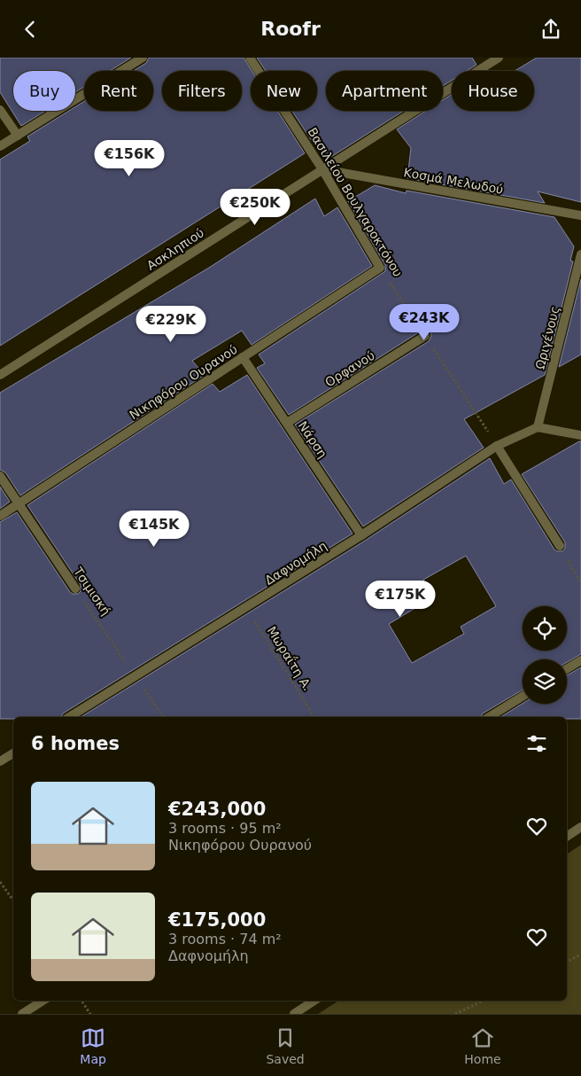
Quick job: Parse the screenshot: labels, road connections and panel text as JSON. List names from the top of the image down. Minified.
{"streets":{"street":["Κοσμά Μελωδού","Βασιλείου Βουλγαροκτόνου","Ασκληπιού","Ωριγένους","Ορφανού","Νικηφόρου Ουρανού","Νάρση","Δαφνομήλη","Τσιμισκή"],"path":["Μωραΐτη Α."]},"crossings":[["Κοσμά Μελωδού","Βασιλείου Βουλγαροκτόνου"],["Κοσμά Μελωδού","Ασκληπιού"],["Βασιλείου Βουλγαροκτόνου","Ασκληπιού"],["Βασιλείου Βουλγαροκτόνου","Ορφανού"],["Βασιλείου Βουλγαροκτόνου","Νικηφόρου Ουρανού"],["Βασιλείου Βουλγαροκτόνου","Δαφνομήλη"],["Ωριγένους","Δαφνομήλη"],["Ορφανού","Νάρση"],["Νικηφόρου Ουρανού","Νάρση"],["Νικηφόρου Ουρανού","Τσιμισκή"],["Νάρση","Δαφνομήλη"],["Δαφνομήλη","Τσιμισκή"],["Δαφνομήλη","Μωραΐτη Α."]],"page":{"header":"Roofr","chip":["Buy","Rent","Filters","New","Apartment","House"],"price":["€156K","€250K","€243K","€229K","€145K","€175K"],"heading":"6 homes","list":[{"name":"€243,000","note":"3 rooms · 95 m² · Νικηφόρου Ουρανού"},{"name":"€175,000","note":"3 rooms · 74 m² · Δαφνομήλη"}],"tabs":["Map","Saved","Home"]}}
